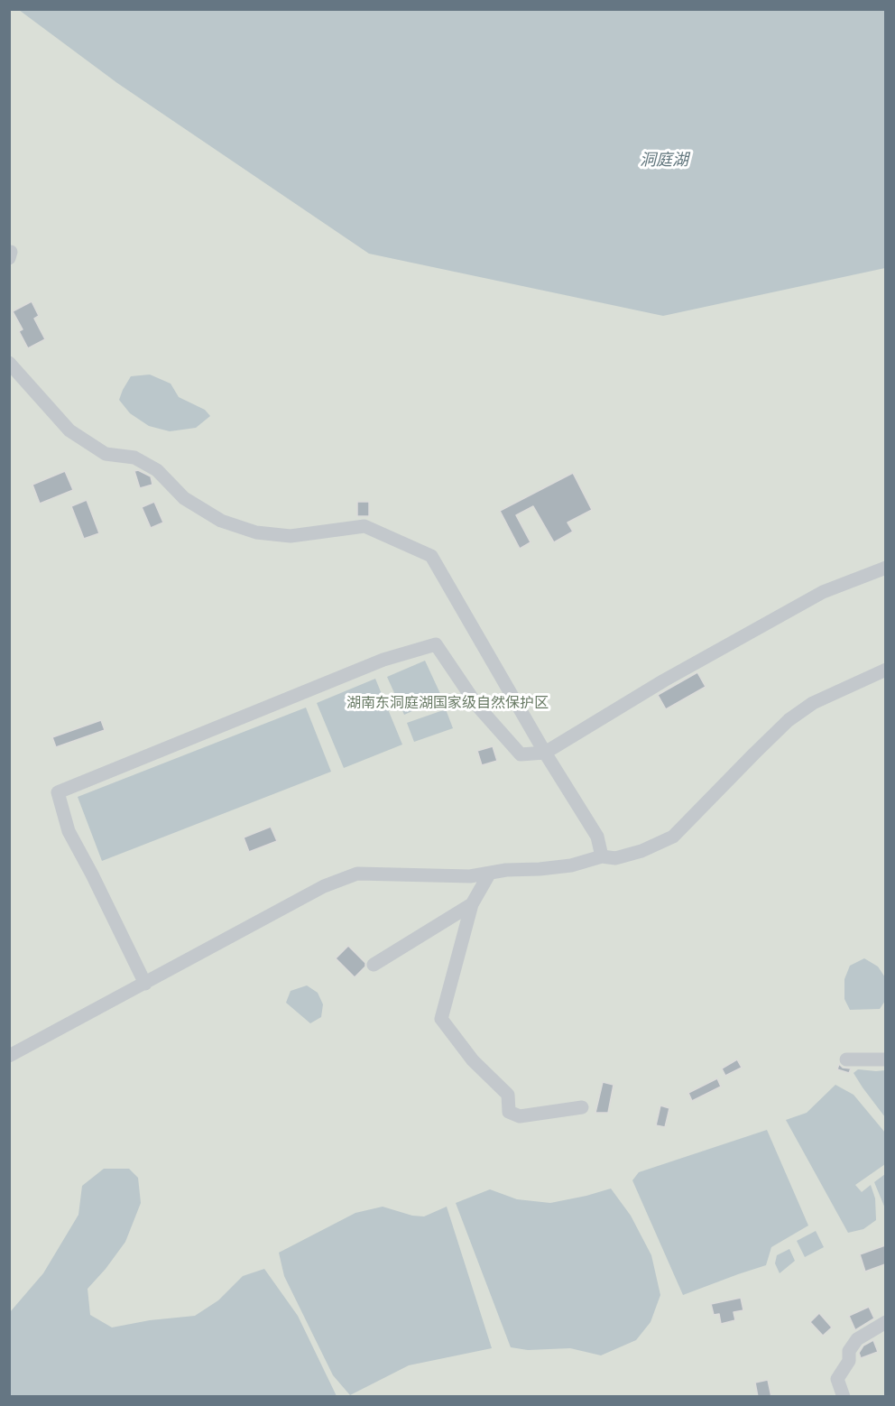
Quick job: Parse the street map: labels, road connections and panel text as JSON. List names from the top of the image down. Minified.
{"water":["洞庭湖"],"parks":["湖南东洞庭湖国家级自然保护区"]}
